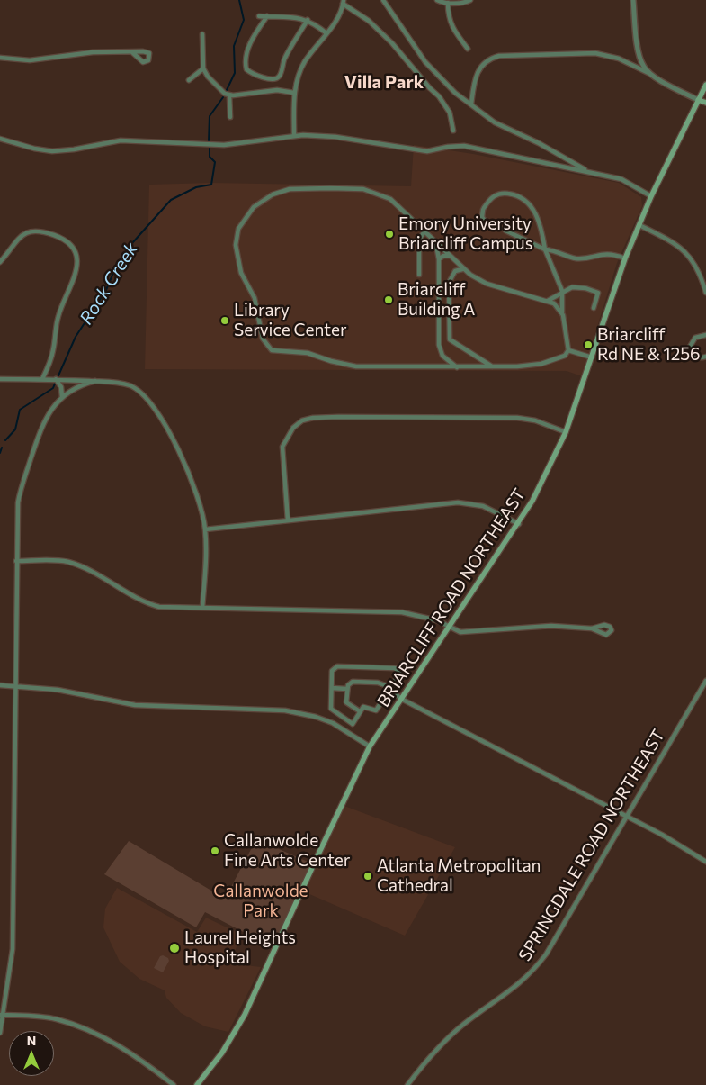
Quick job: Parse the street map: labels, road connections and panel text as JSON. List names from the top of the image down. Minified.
{"streets":{"main road":["BRIARCLIFF ROAD NORTHEAST"],"street":["SPRINGDALE ROAD NORTHEAST"]},"districts":["Villa Park"],"water":["Rock Creek"],"parks":["Callanwolde Park"],"places":["Emory University Briarcliff Campus","Briarcliff Building A","Library Service Center","Briarcliff Rd NE & 1256","Callanwolde Fine Arts Center","Atlanta Metropolitan Cathedral","Laurel Heights Hospital"],"north":"top"}
